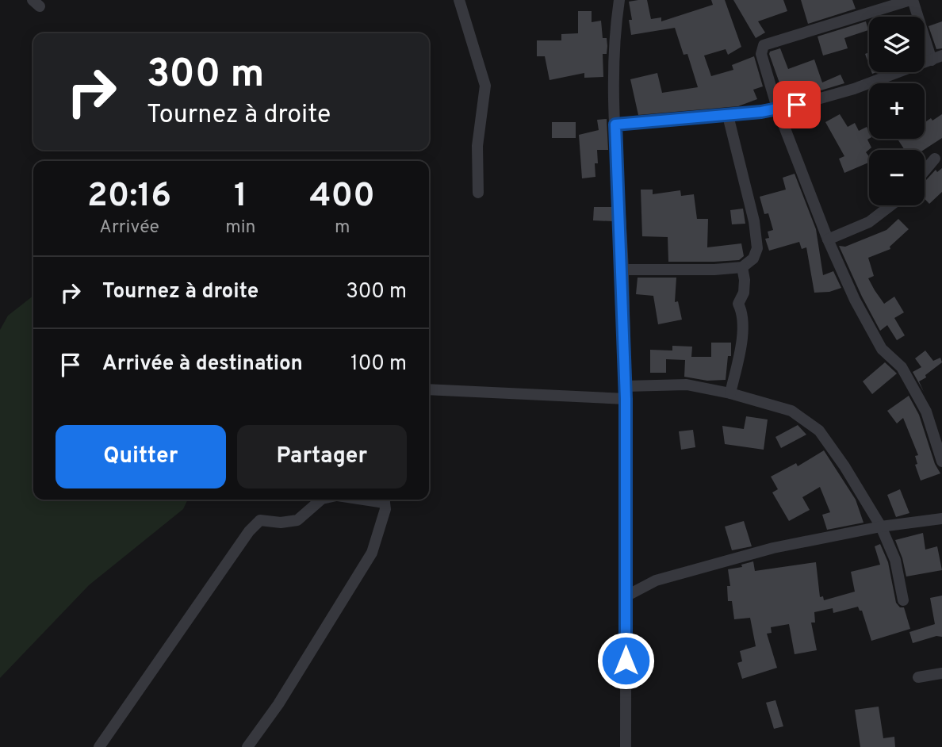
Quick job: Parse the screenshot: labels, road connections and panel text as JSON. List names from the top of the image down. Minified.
{"page":{"map_buttons":["+","−"],"turn":["300 m","Tournez à droite"],"eta":["20:16","Arrivée","1","min","400","m"],"list":[{"name":"Tournez à droite","value":"300 m"},{"name":"Arrivée à destination","value":"100 m"}],"buttons":["Quitter","Partager"]}}
